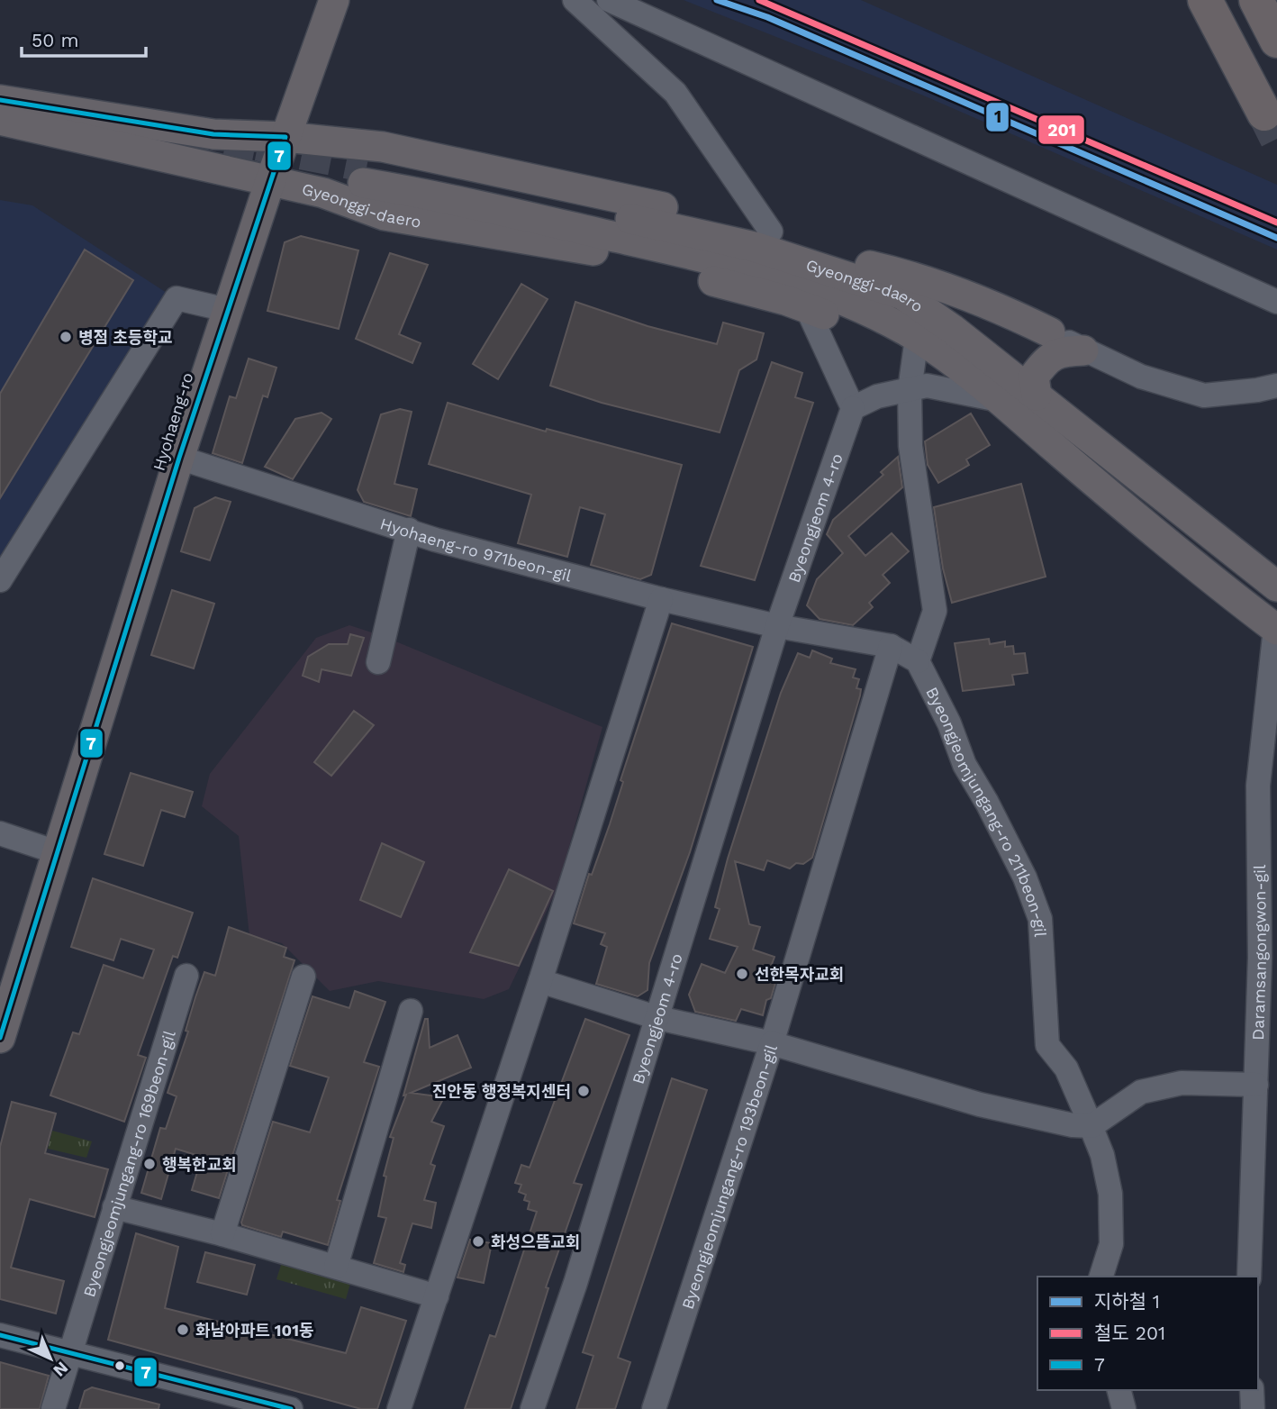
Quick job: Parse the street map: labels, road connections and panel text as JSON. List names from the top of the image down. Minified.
{"streets":{"main road":["Gyeonggi-daero","Hyohaeng-ro"],"street":["Byeongjeom 4-ro","Hyohaeng-ro 971beon-gil","Byeongjeomjungang-ro 211beon-gil","Daramsangongwon-gil","Byeongjeomjungang-ro 169beon-gil","Byeongjeomjungang-ro 193beon-gil"]},"crossings":[["Gyeonggi-daero","Hyohaeng-ro"],["Gyeonggi-daero","Daramsangongwon-gil"],["Hyohaeng-ro","Hyohaeng-ro 971beon-gil"],["Byeongjeom 4-ro","Hyohaeng-ro 971beon-gil"],["Byeongjeomjungang-ro 211beon-gil","Byeongjeomjungang-ro 193beon-gil"]],"places":["병점 초등학교","선한목자교회","진안동 행정복지센터","행복한교회","화성으뜸교회","화남아파트 101동"],"lines":["metro line 1","rail line 201","transit line 7"],"legend":["지하철 1","철도 201","7"],"scale_bar":"50 m","north":"bottom right"}
